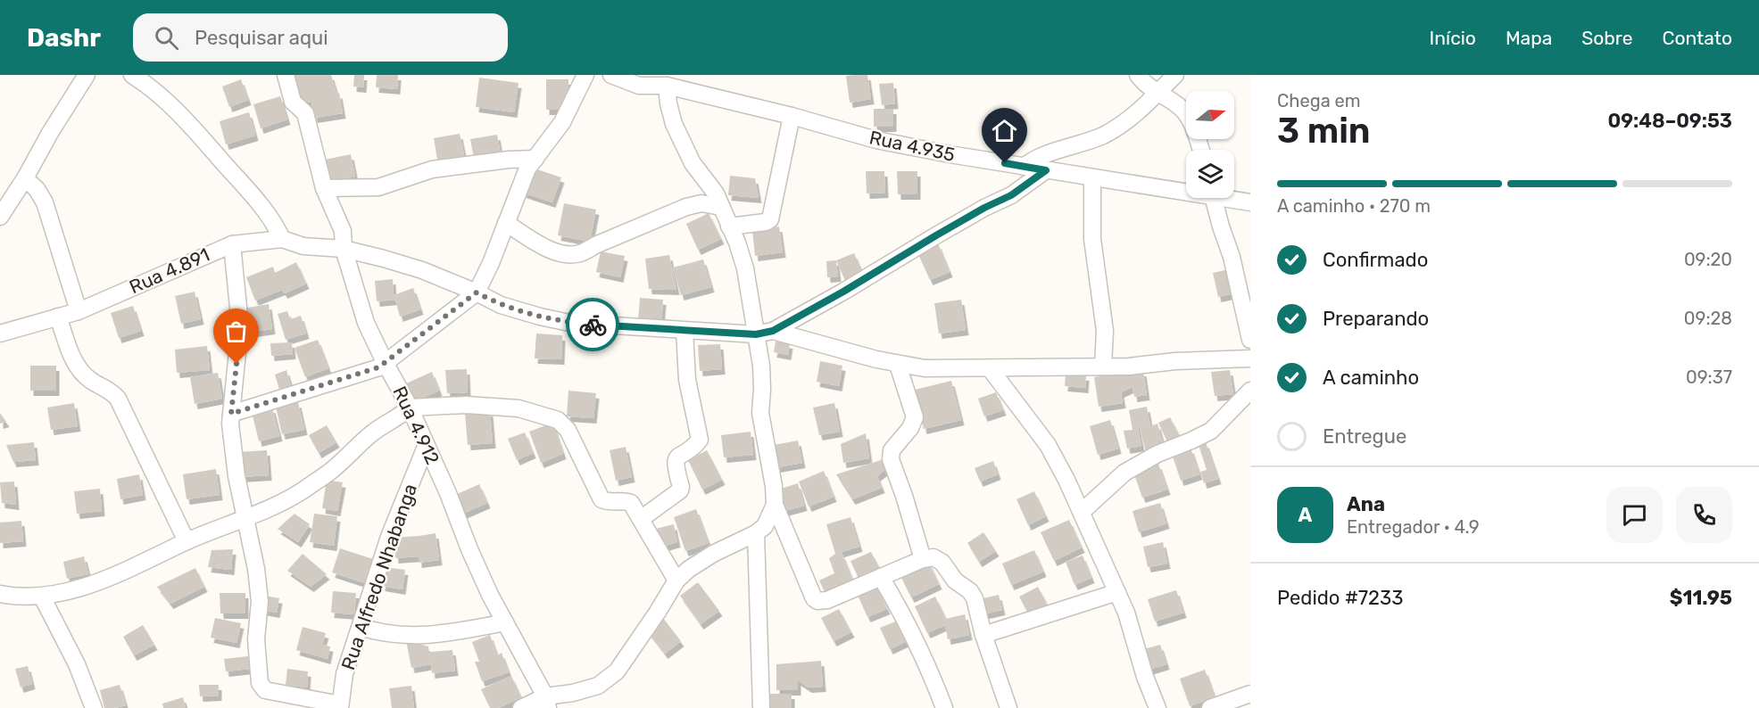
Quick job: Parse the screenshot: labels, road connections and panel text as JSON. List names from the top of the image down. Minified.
{"streets":{"street":["Rua 4.935","Rua 4.891","Rua 4.912","Rua Alfredo Nhabanga"]},"crossings":[["Rua 4.891","Rua 4.912"],["Rua 4.912","Rua Alfredo Nhabanga"]],"north":"right","page":{"header":"Dashr","search":"Pesquisar aqui","nav":["Início","Mapa","Sobre","Contato"],"heading":["3 min","Chega em","09:48–09:53"],"panel":["Ana","Entregador · 4.9","Pedido #7233","$11.95"],"bar":"A caminho · 270 m","list":[["Confirmado","09:20"],["Preparando","09:28"],["A caminho","09:37"],"Entregue"],"round":"A"}}
